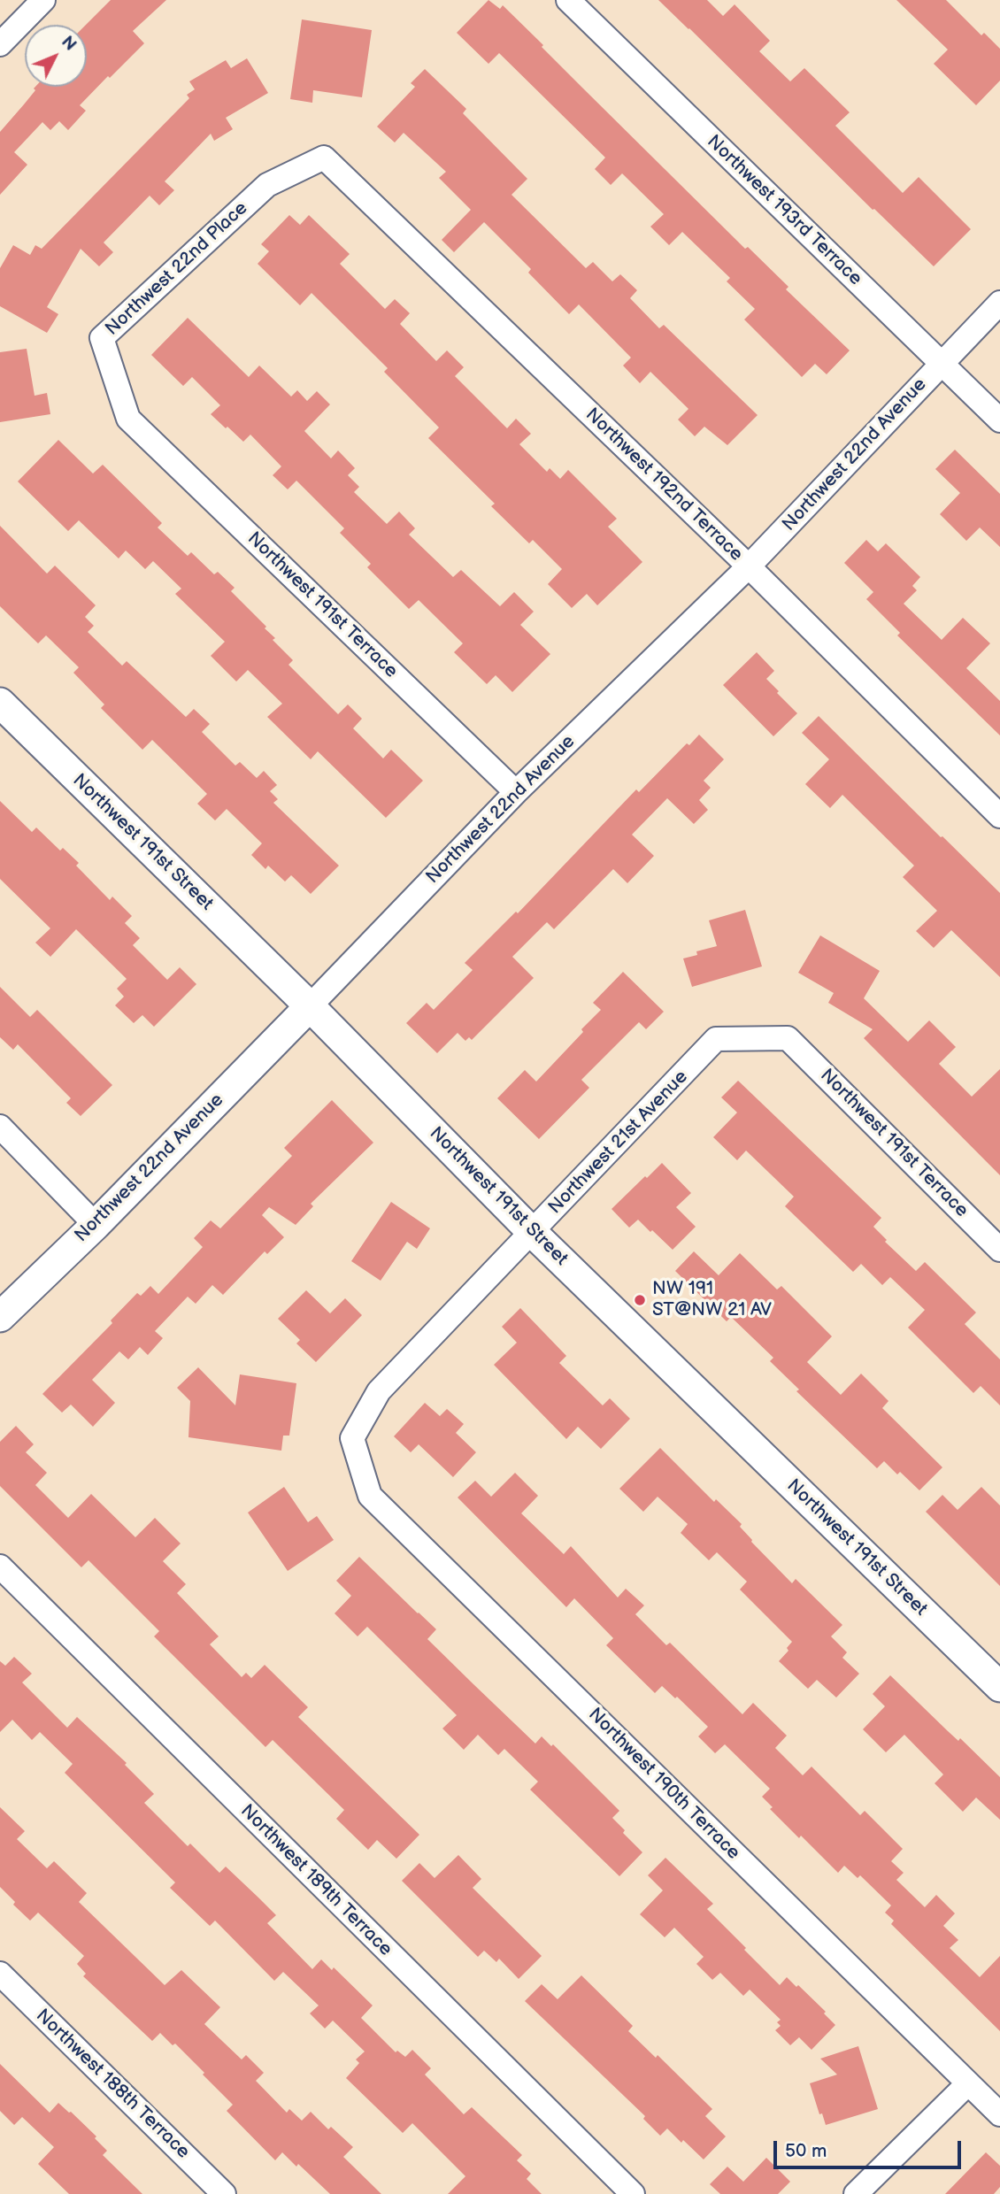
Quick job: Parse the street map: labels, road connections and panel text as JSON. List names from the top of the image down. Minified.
{"streets":{"street":["Northwest 193rd Terrace","Northwest 22nd Place","Northwest 22nd Avenue","Northwest 192nd Terrace","Northwest 191st Terrace","Northwest 191st Street","Northwest 21st Avenue","Northwest 190th Terrace","Northwest 189th Terrace","Northwest 188th Terrace"]},"crossings":[["Northwest 193rd Terrace","Northwest 22nd Avenue"],["Northwest 22nd Place","Northwest 192nd Terrace"],["Northwest 22nd Place","Northwest 191st Terrace"],["Northwest 22nd Avenue","Northwest 192nd Terrace"],["Northwest 22nd Avenue","Northwest 191st Terrace"],["Northwest 22nd Avenue","Northwest 191st Street"],["Northwest 191st Terrace","Northwest 21st Avenue"],["Northwest 191st Street","Northwest 21st Avenue"],["Northwest 21st Avenue","Northwest 190th Terrace"]],"places":["NW 191 ST@NW 21 AV"],"scale_bar":"50 m","north":"top right"}
